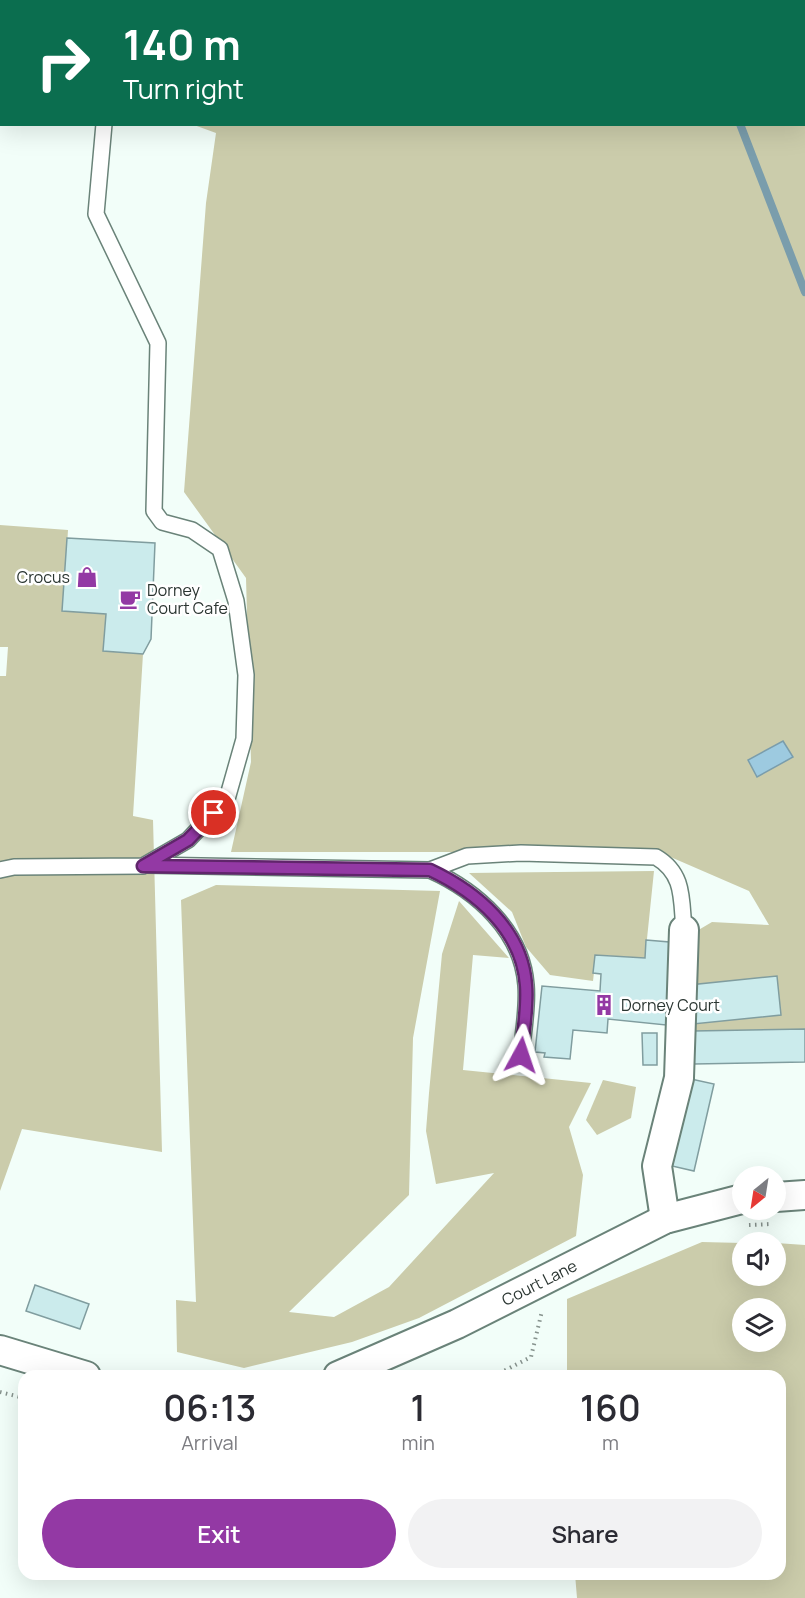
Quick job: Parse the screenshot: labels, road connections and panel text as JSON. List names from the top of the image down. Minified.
{"streets":{"street":["Court Lane"]},"places":{"shop":["Crocus"],"cafe":["Dorney Court Cafe"],"building":["Dorney Court"]},"north":"bottom left","page":{"turn":["140 m","Turn right"],"eta":["06:13","Arrival","1","min","160","m"],"buttons":["Exit","Share"]}}
